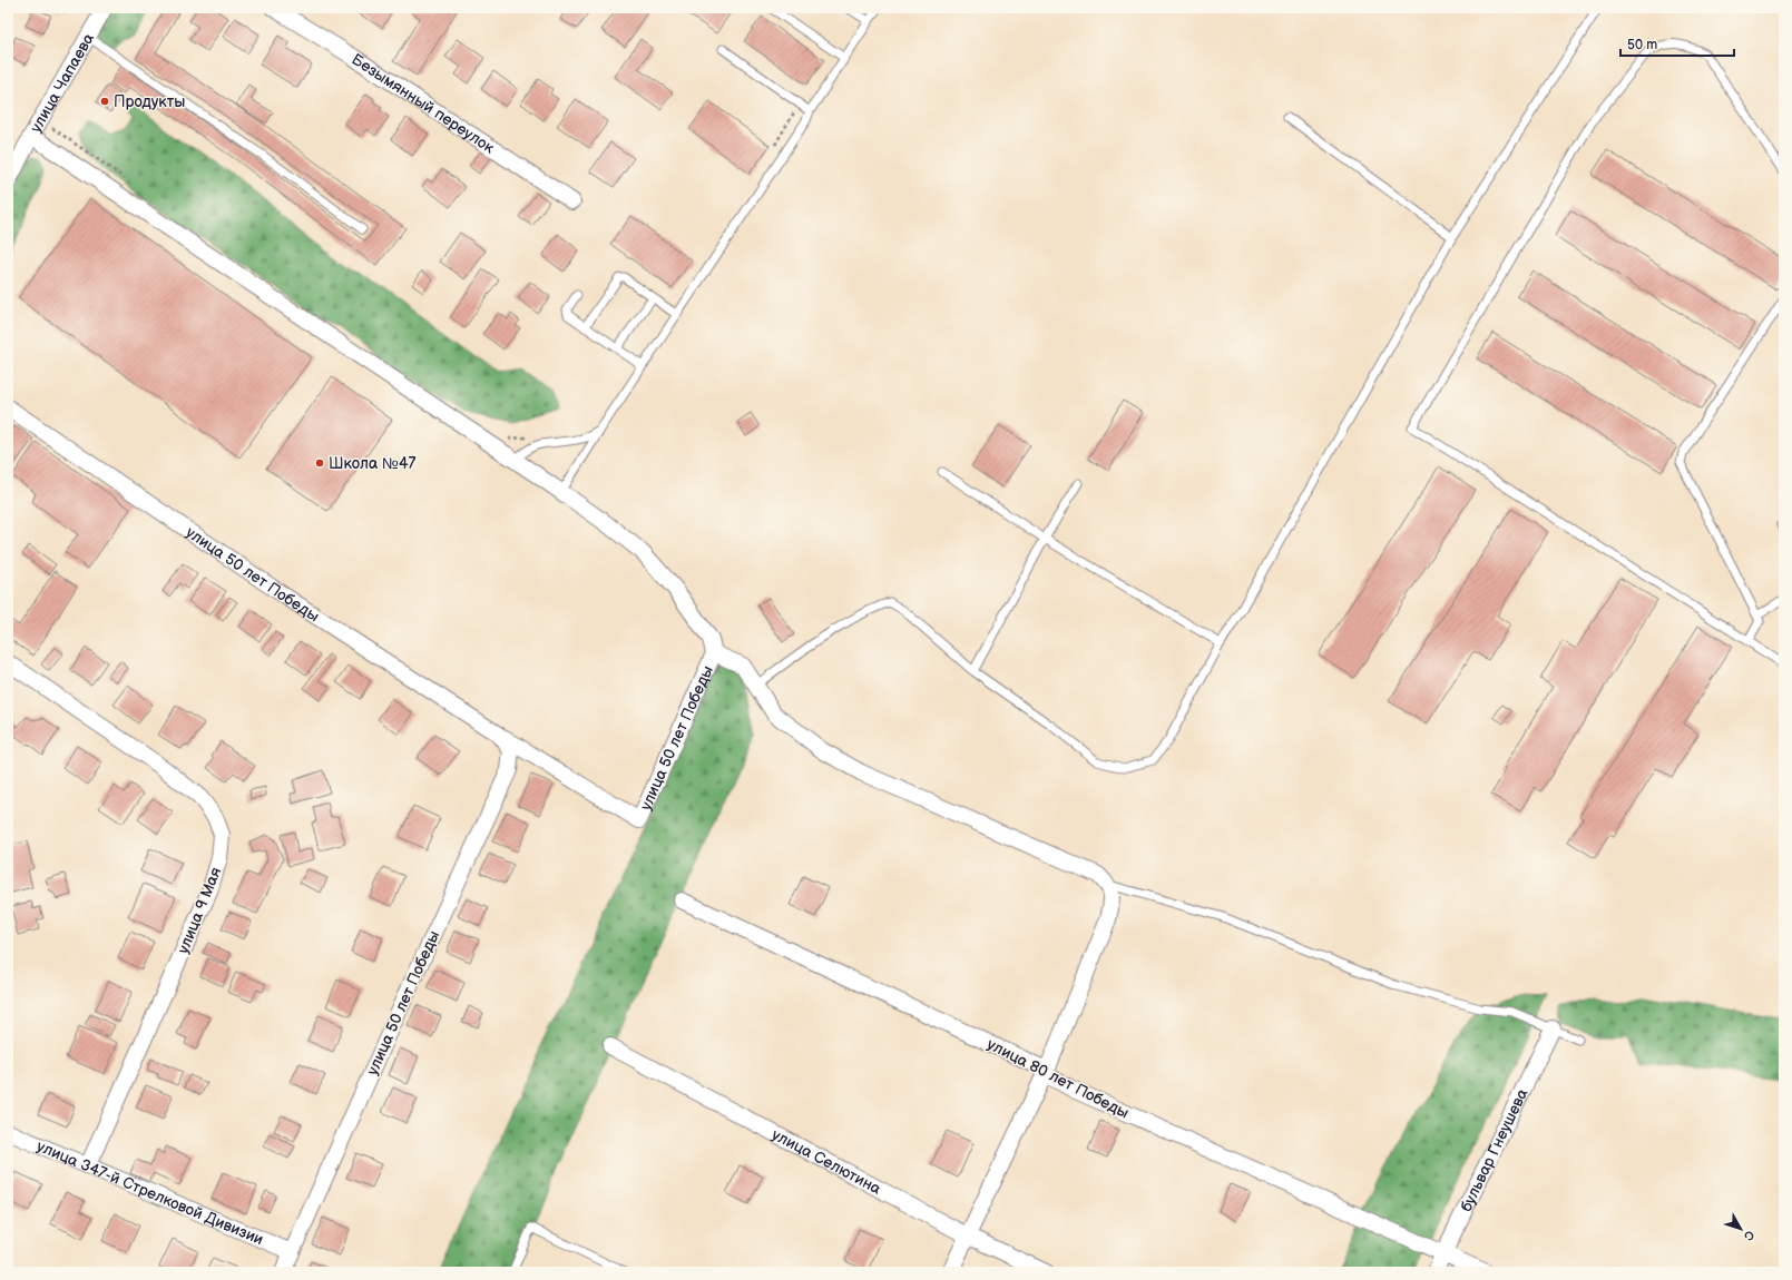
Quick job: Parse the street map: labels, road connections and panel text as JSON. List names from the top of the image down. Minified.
{"streets":{"street":["улица Чапаева","Безымянный переулок","улица 50 лет Победы","улица 9 Мая","улица 80 лет Победы","бульвар Гнеушева","улица Селютина","улица 347-й Стрелковой Дивизии"]},"crossings":[["улица 50 лет Победы","улица 347-й Стрелковой Дивизии"],["улица 9 Мая","улица 347-й Стрелковой Дивизии"],["улица 80 лет Победы","бульвар Гнеушева"]],"places":["Продукты","Школа №47"],"scale_bar":"50 m","north":"bottom right"}
